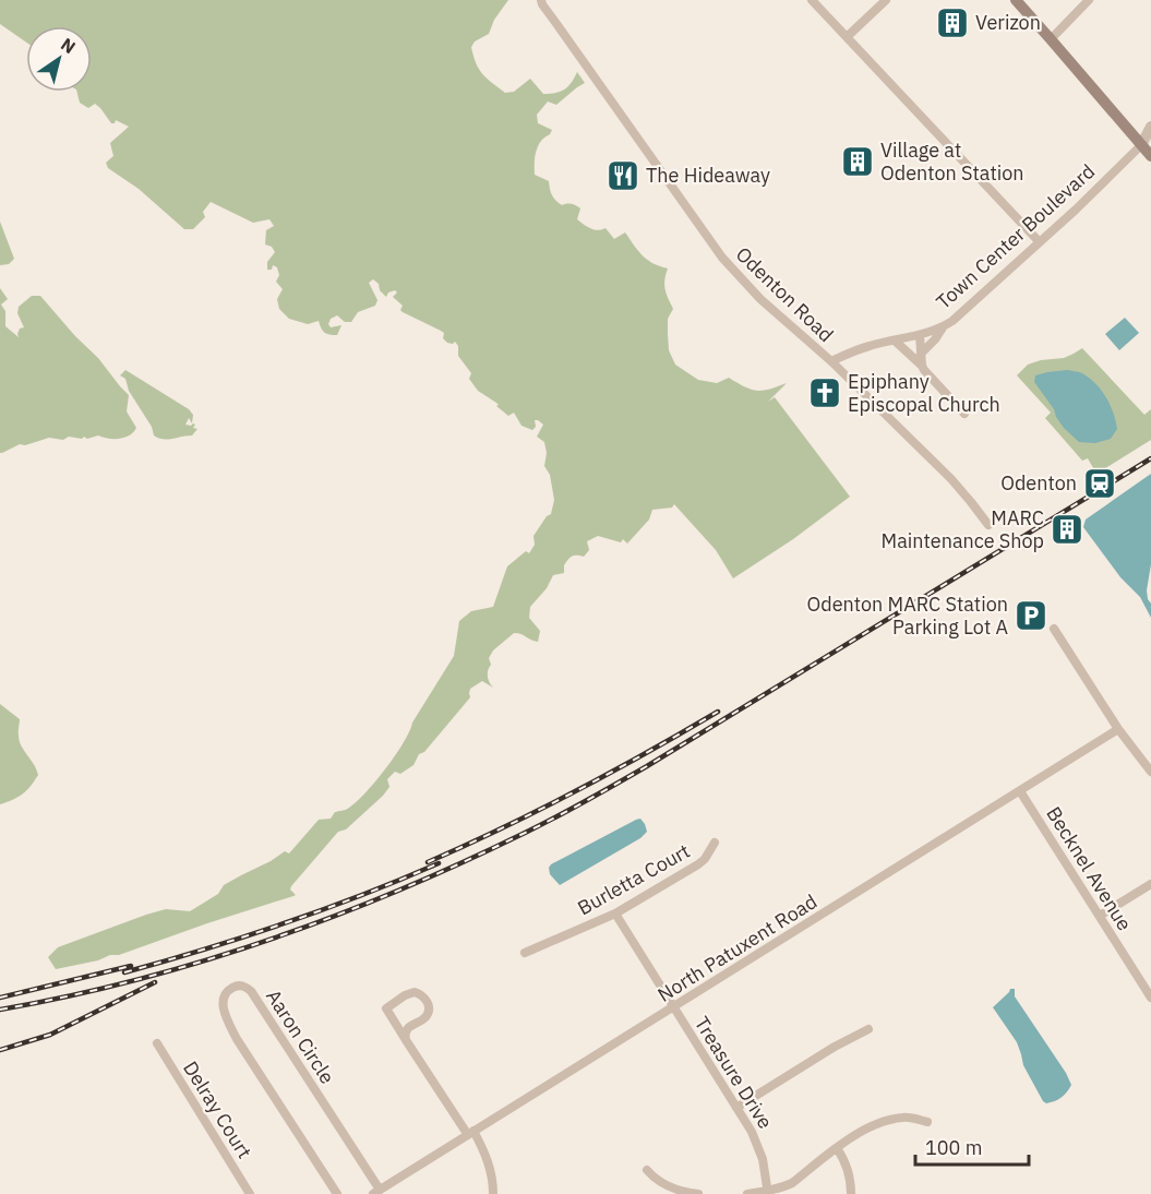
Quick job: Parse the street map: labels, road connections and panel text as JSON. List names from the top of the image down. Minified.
{"streets":{"street":["Town Center Boulevard","Odenton Road","Becknel Avenue","Burletta Court","North Patuxent Road","Aaron Circle","Treasure Drive","Delray Court"]},"crossings":[["Town Center Boulevard","Odenton Road"],["Becknel Avenue","North Patuxent Road"],["Burletta Court","Treasure Drive"],["North Patuxent Road","Aaron Circle"],["North Patuxent Road","Treasure Drive"]],"places":{"building":["Verizon","Village at Odenton Station","MARC Maintenance Shop"],"restaurant":["The Hideaway"],"church":["Epiphany Episcopal Church"],"station":["Odenton"],"parking":["Odenton MARC Station Parking Lot A"]},"scale_bar":"100 m","north":"top right"}
